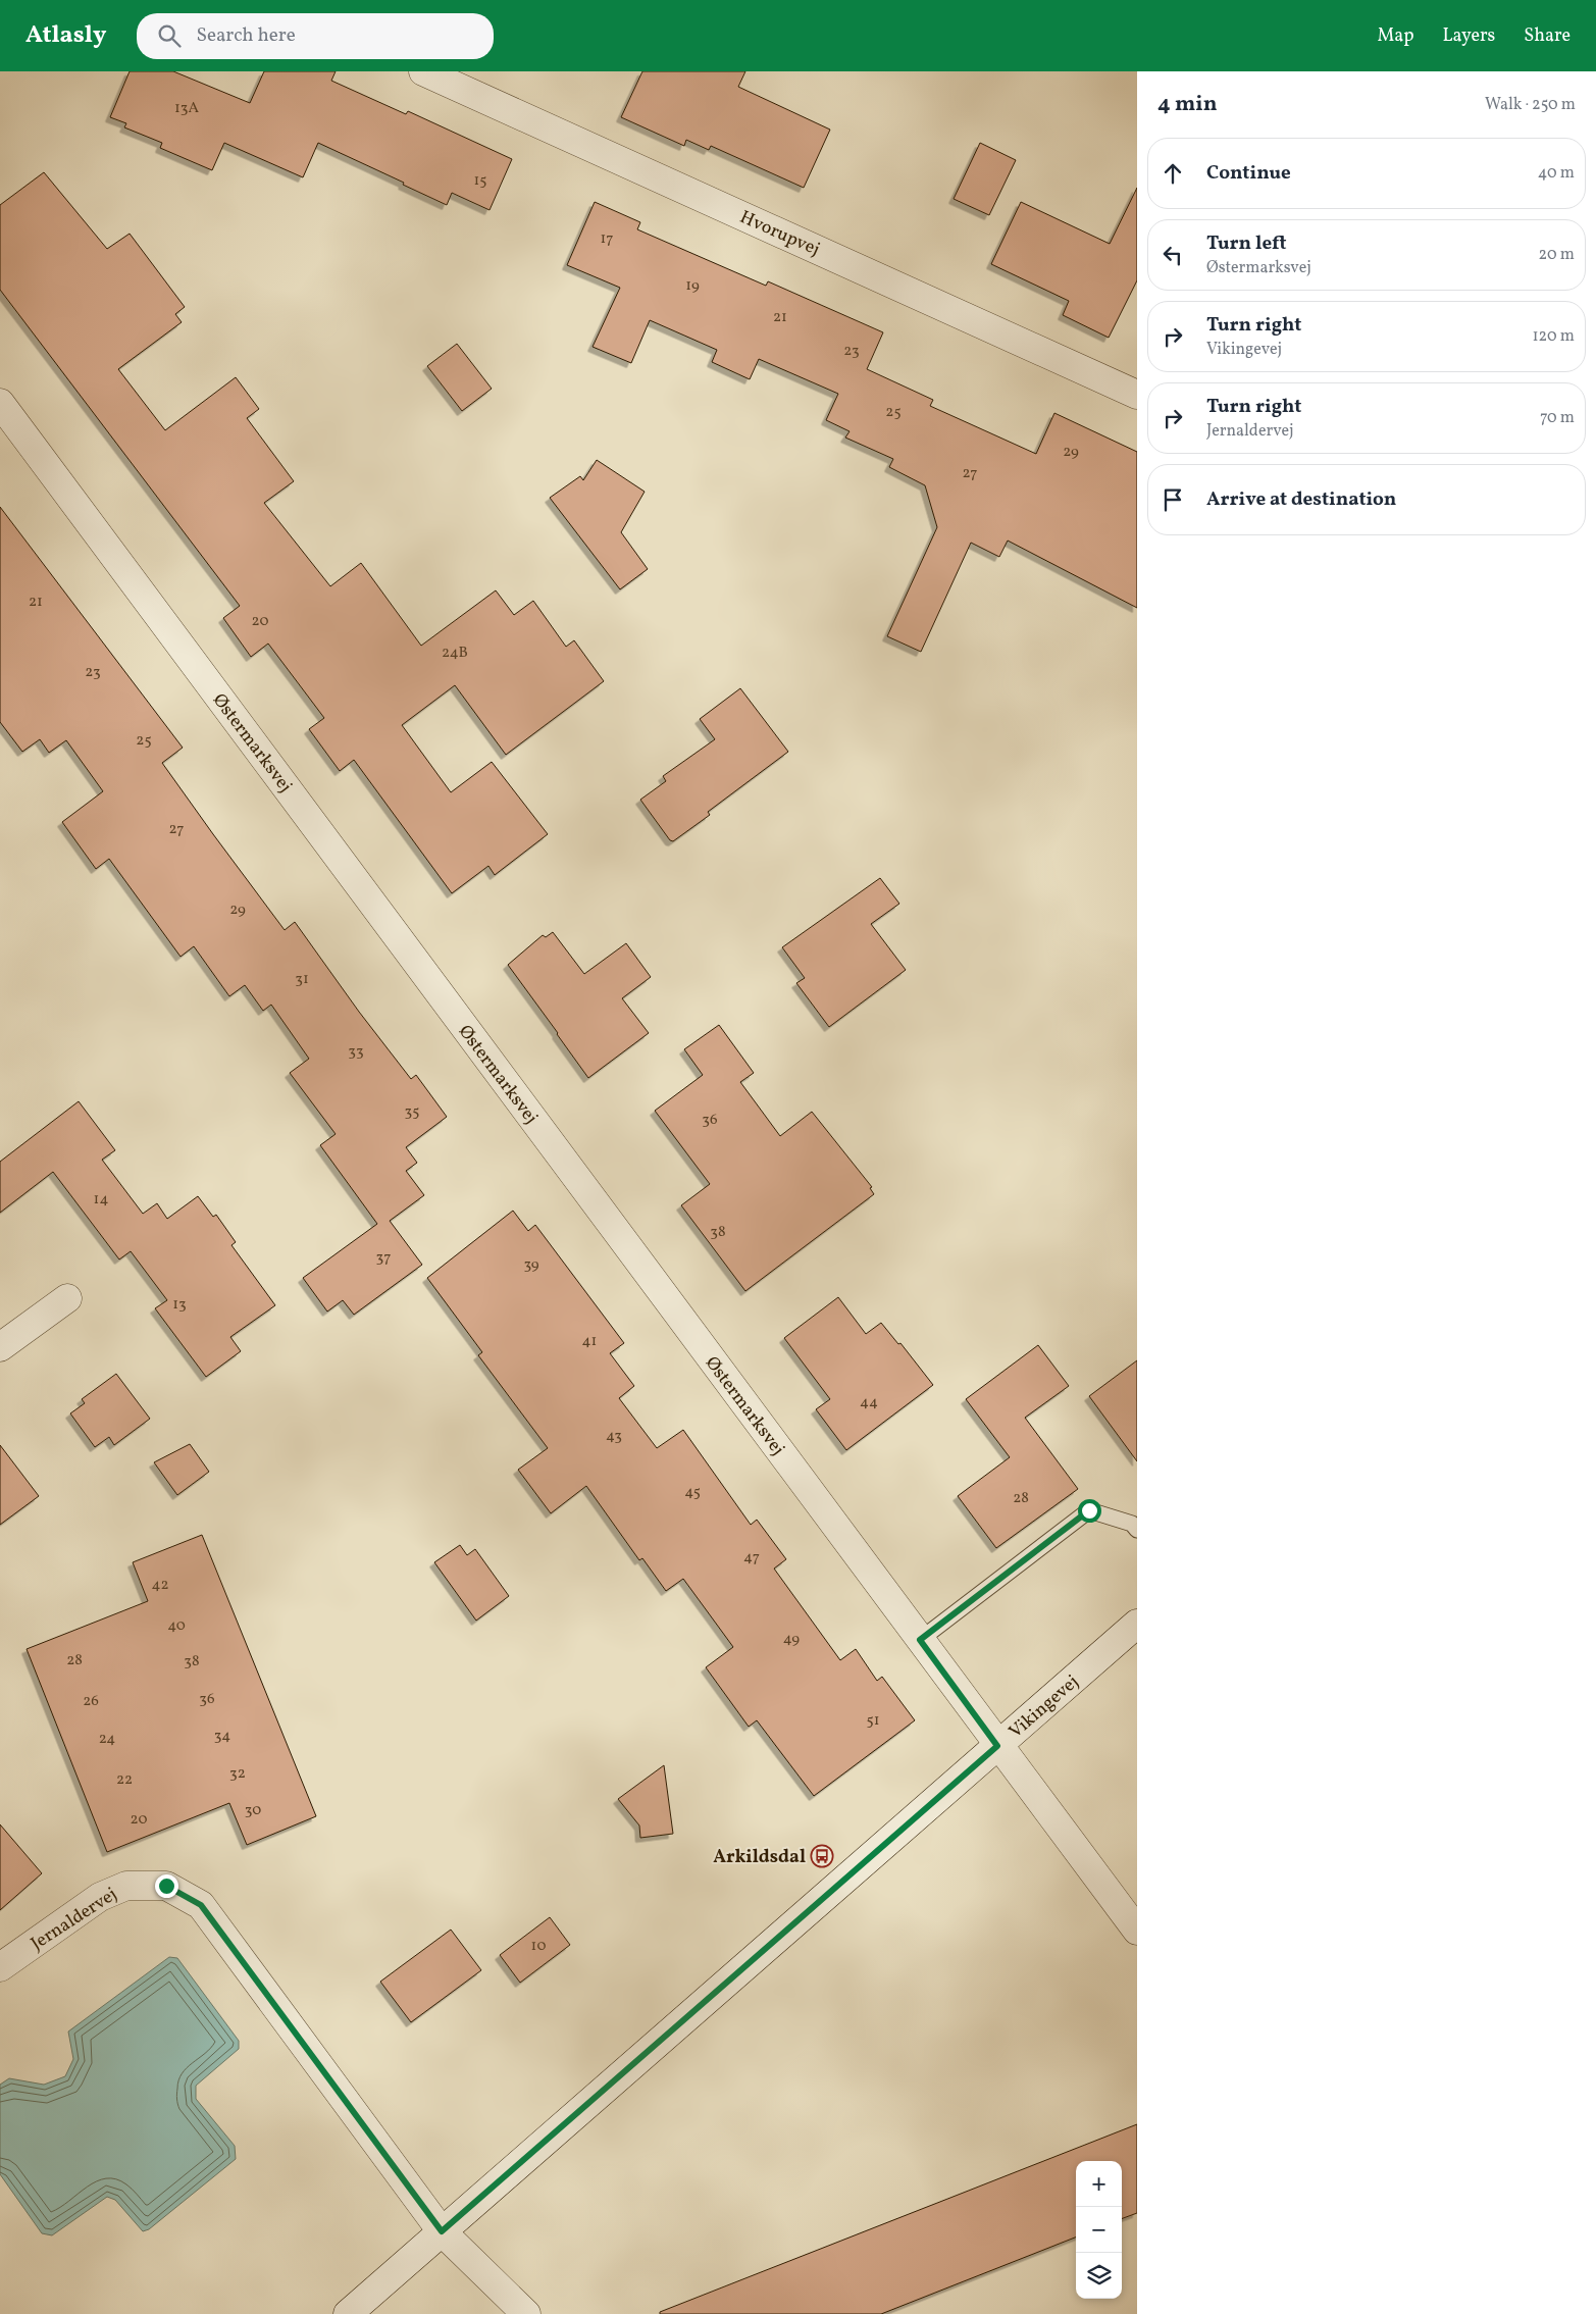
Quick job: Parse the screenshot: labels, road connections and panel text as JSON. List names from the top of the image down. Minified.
{"streets":{"street":["Hvorupvej","Østermarksvej","Vikingevej","Jernaldervej"]},"crossings":[["Østermarksvej","Vikingevej"],["Vikingevej","Jernaldervej"]],"places":{"bus stop":["Arkildsdal"]},"house_numbers":["13A","15","17","19","21","23","25","29","27","21","20","24B","23","25","27","29","31","33","35","36","14","38","37","39","13","41","44","43","45","28","47","42","40","49","28","38","36","26","51","34","24","32","22","30","20","10"],"page":{"header":"Atlasly","search":"Search here","nav":["Map","Layers","Share"],"heading":["4 min","Walk · 250 m"],"list":[["Continue","40 m"],["Turn left","Østermarksvej","20 m"],["Turn right","Vikingevej","120 m"],["Turn right","Jernaldervej","70 m"],"Arrive at destination"],"map_buttons":["+","−"]}}
